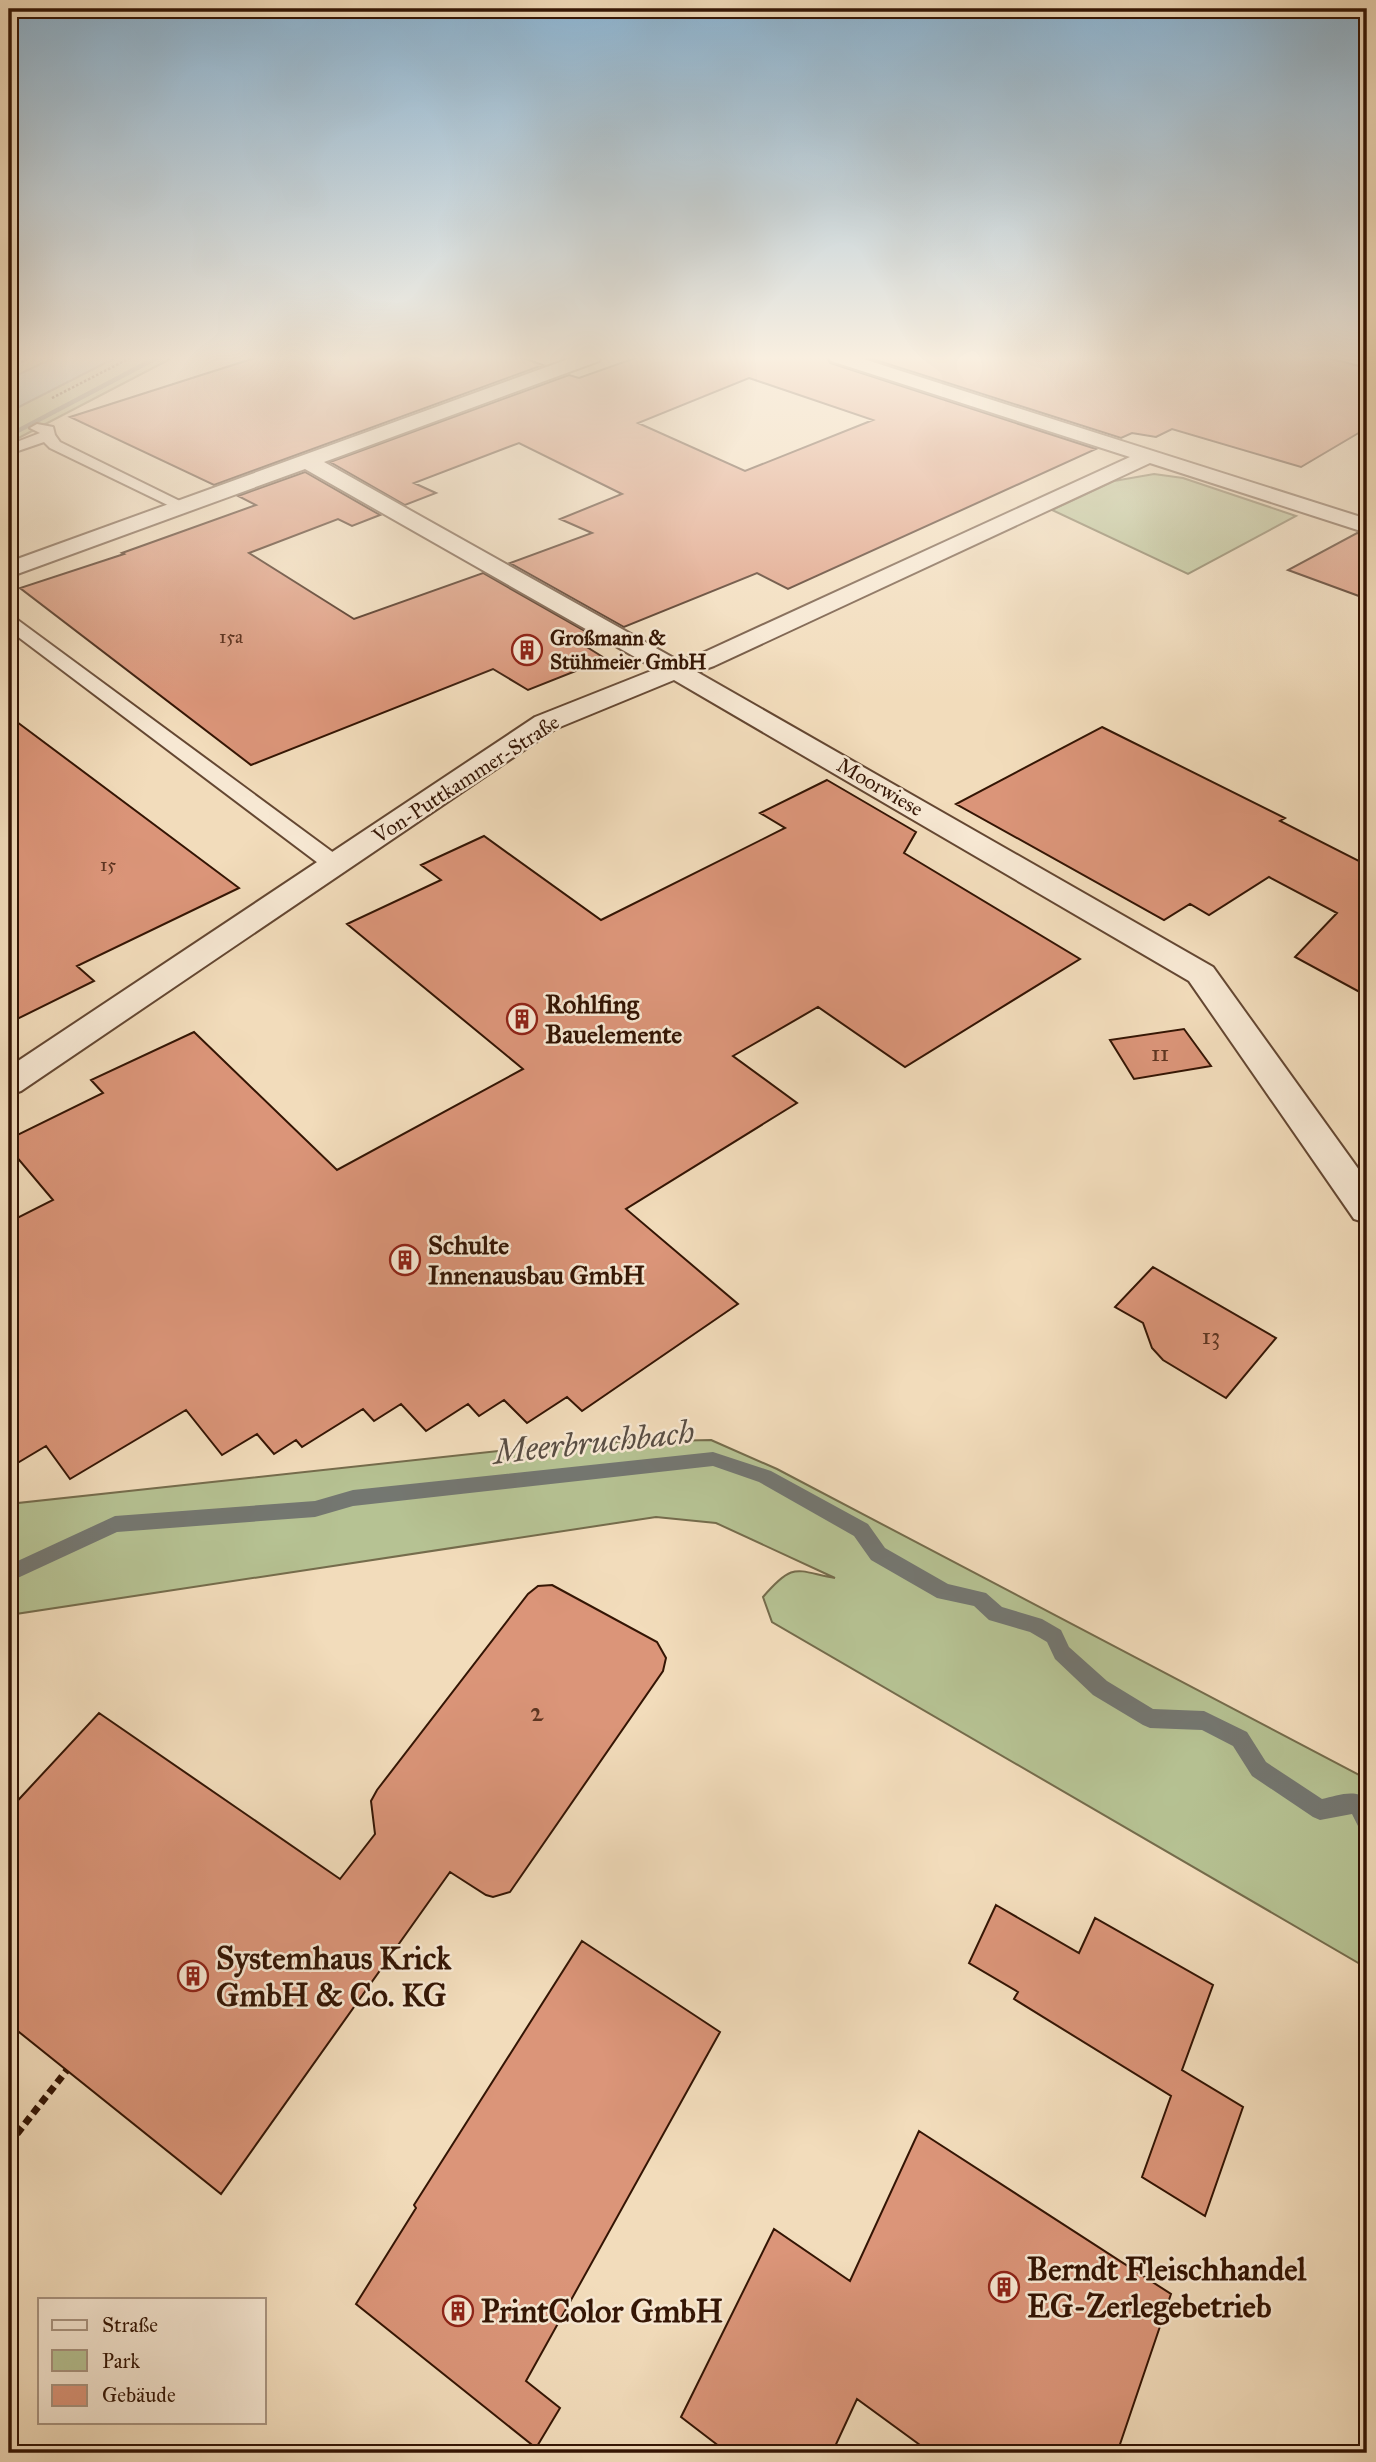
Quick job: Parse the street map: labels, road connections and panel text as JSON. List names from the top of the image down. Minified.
{"streets":{"street":["Von-Puttkammer-Straße","Moorwiese"]},"crossings":[["Von-Puttkammer-Straße","Moorwiese"]],"water":["Meerbruchbach"],"places":{"building":["Großmann & Stühmeier GmbH","Rohlfing Bauelemente","Schulte Innenausbau GmbH","Systemhaus Krick GmbH & Co. KG","Berndt Fleischhandel EG-Zerlegebetrieb","PrintColor GmbH"]},"house_numbers":["15a","15","11","13","2"],"legend":["Straße","Park","Gebäude"]}
